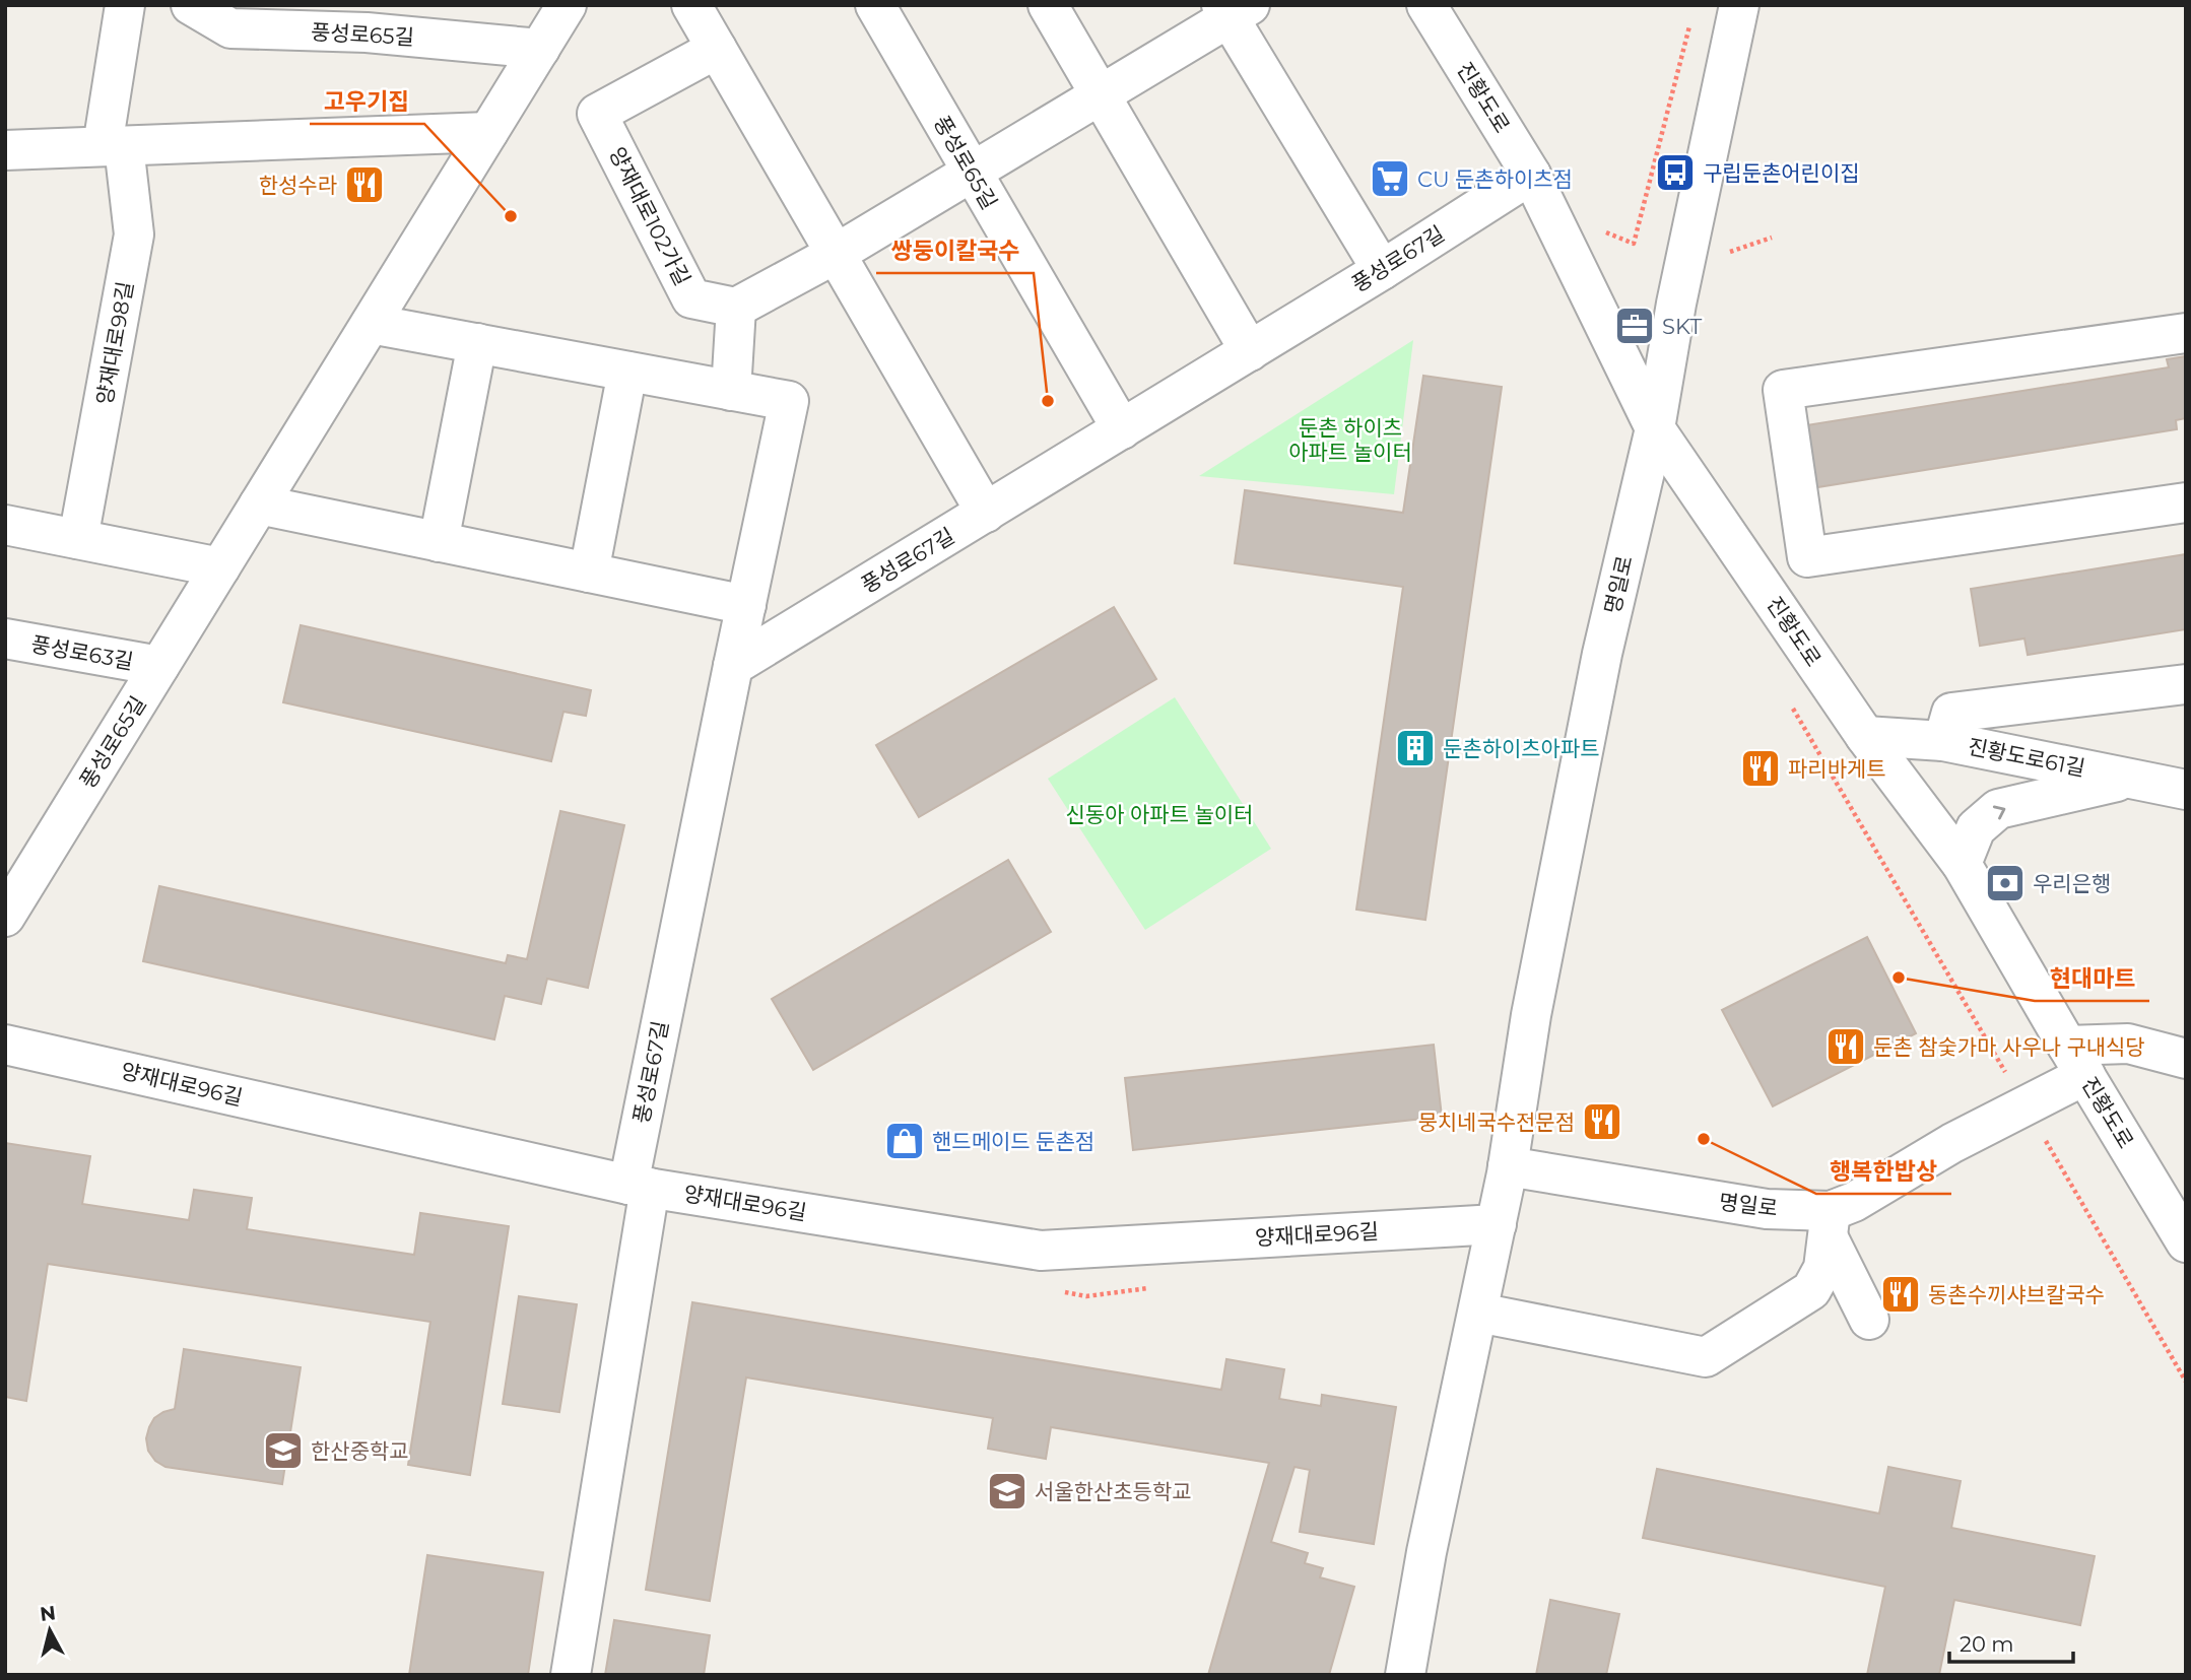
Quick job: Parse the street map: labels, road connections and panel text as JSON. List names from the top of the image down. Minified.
{"streets":{"street":["풍성로65길","진황도로","양재대로102가길","풍성로67길","양재대로98길","명일로","풍성로63길","진황도로61길","양재대로96길"]},"crossings":[["풍성로65길","풍성로67길"],["풍성로65길","풍성로63길"],["진황도로","풍성로67길"],["진황도로","명일로"],["진황도로","진황도로61길"],["풍성로67길","양재대로96길"],["명일로","양재대로96길"]],"parks":["둔촌 하이츠 아파트 놀이터","신동아 아파트 놀이터"],"places":{"bus stop":["구립둔촌어린이집"],"supermarket":["CU 둔촌하이츠점"],"restaurant":["한성수라","파리바게트","둔촌 참숯가마 사우나 구내식당","뭉치네국수전문점","동촌수끼샤브칼국수"],"other":["고우기집","쌍둥이칼국수","현대마트","행복한밥상"],"office":["SKT"],"building":["둔촌하이츠아파트"],"bank":["우리은행"],"shop":["핸드메이드 둔촌점"],"school or university":["한산중학교","서울한산초등학교"]},"scale_bar":"20 m","north":"top"}
